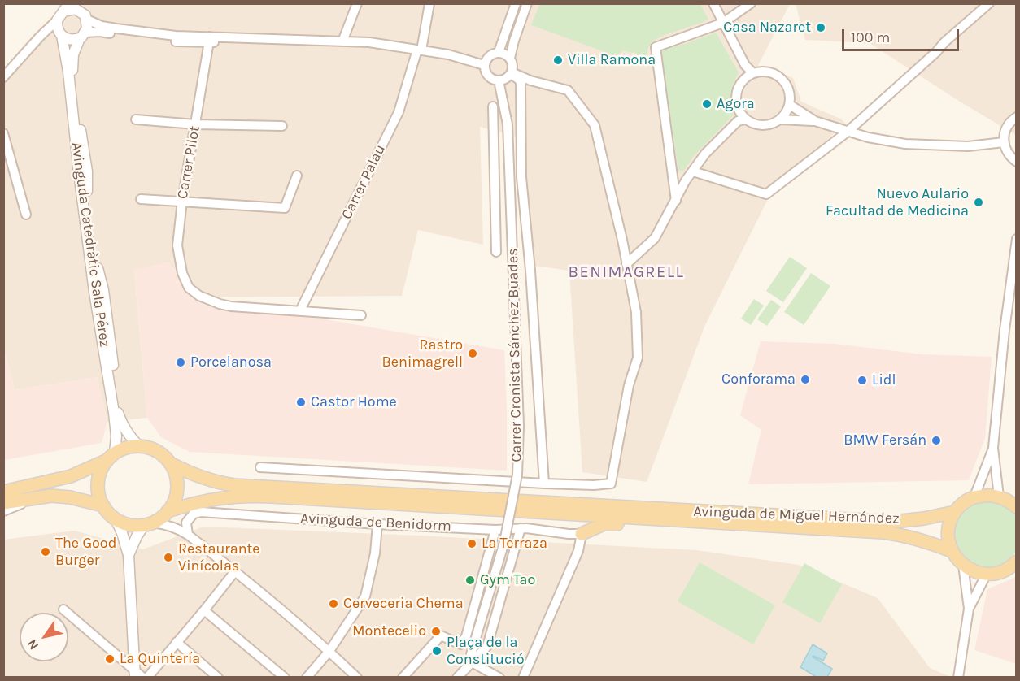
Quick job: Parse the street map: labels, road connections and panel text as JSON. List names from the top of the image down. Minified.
{"streets":{"main road":["Avinguda de Miguel Hernández"],"street":["Carrer Pilot","Carrer Palau","Avinguda Catedràtic Sala Pérez","Carrer Cronista Sánchez Buades","Avinguda de Benidorm"]},"crossings":[["Carrer Pilot","Carrer Palau"],["Avinguda Catedràtic Sala Pérez","Avinguda de Miguel Hernández"]],"districts":["BENIMAGRELL"],"places":["Casa Nazaret","Villa Ramona","Agora","Nuevo Aulario Facultad de Medicina","Rastro Benimagrell","Porcelanosa","Conforama","Lidl","Castor Home","BMW Fersán","La Terraza","The Good Burger","Restaurante Vinícolas","Gym Tao","Cerveceria Chema","Montecelio","Plaça de la Constitució","La Quintería"],"scale_bar":"100 m","north":"bottom left"}
